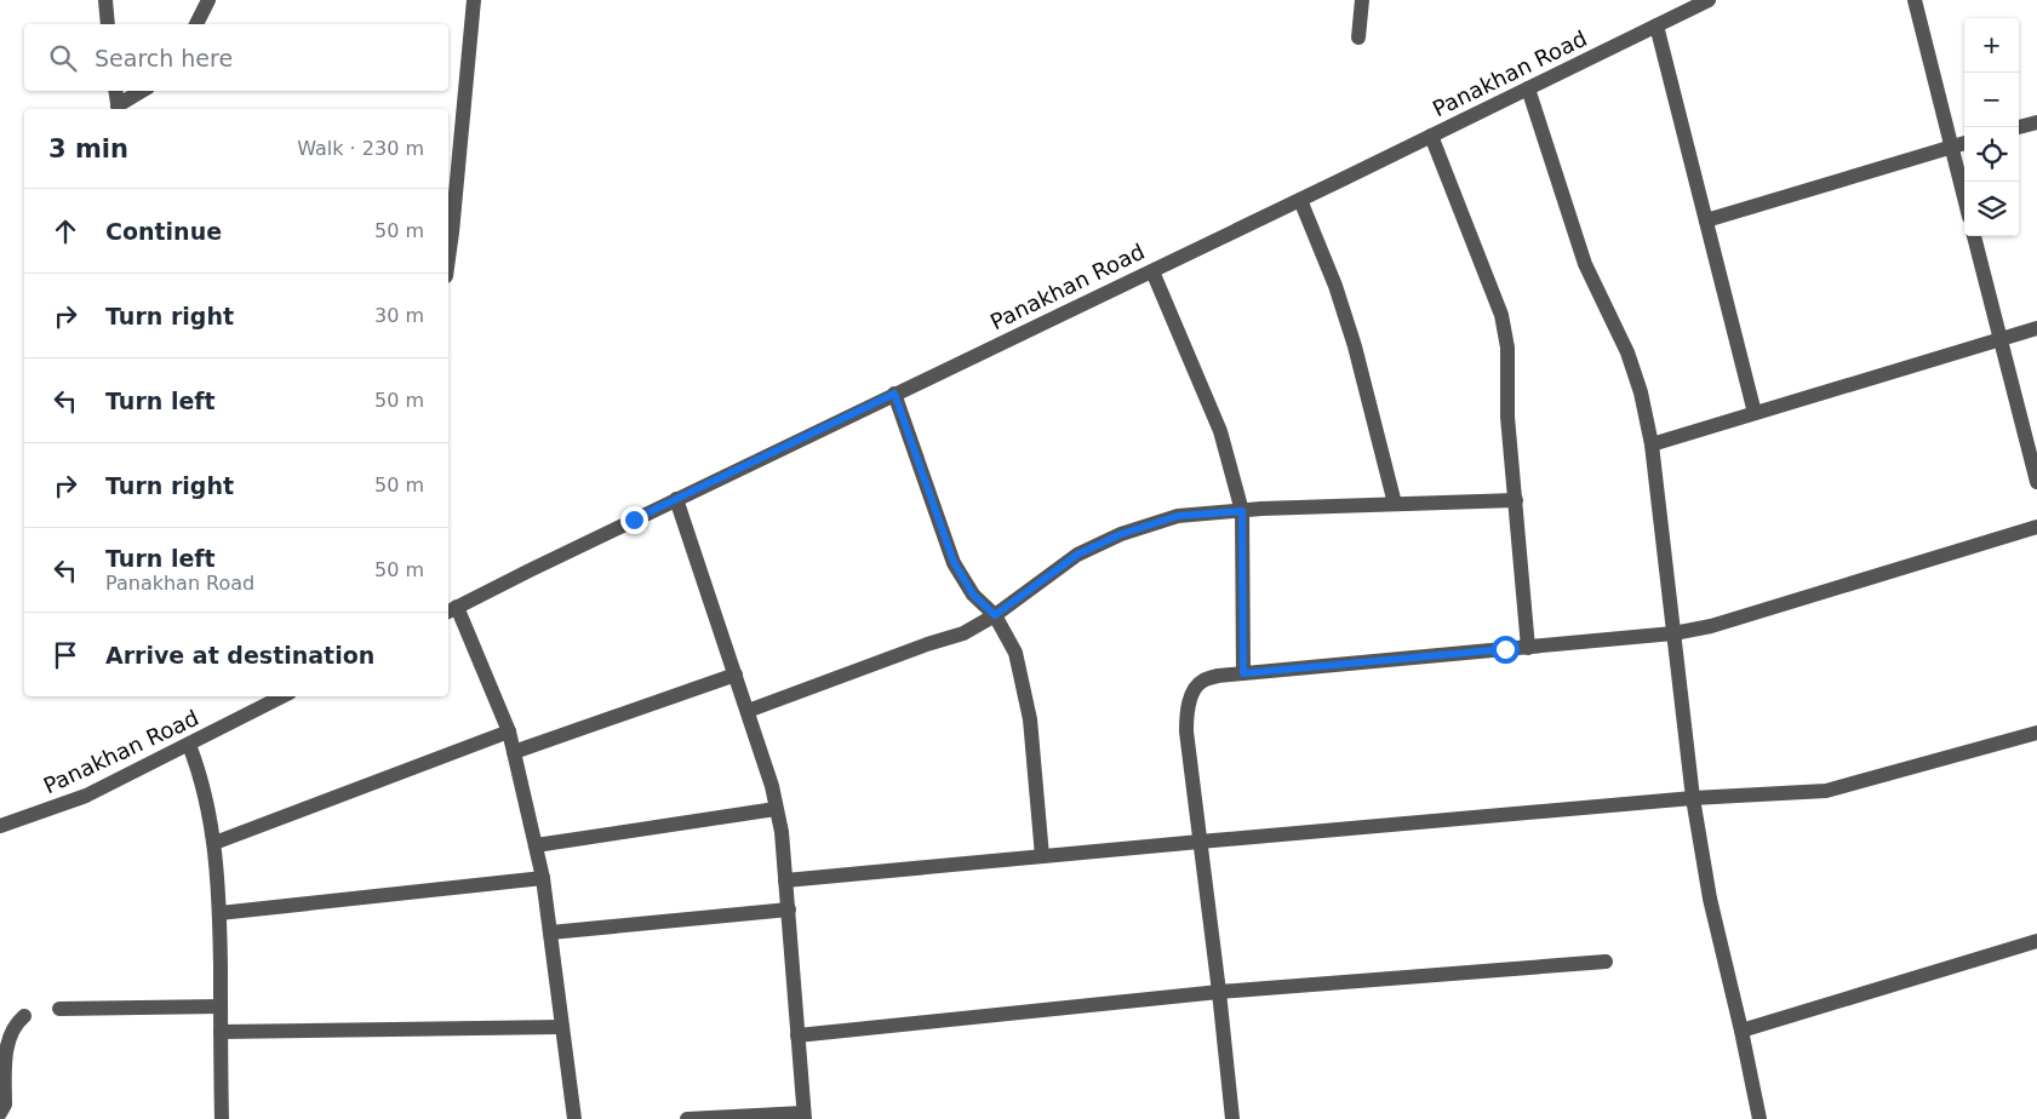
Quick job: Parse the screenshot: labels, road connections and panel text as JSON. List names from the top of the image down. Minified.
{"streets":{"street":["Panakhan Road"]},"page":{"map_buttons":["+","−"],"search":"Search here","heading":["3 min","Walk · 230 m"],"list":[["Continue","50 m"],["Turn right","30 m"],["Turn left","50 m"],["Turn right","50 m"],["Turn left","Panakhan Road","50 m"],"Arrive at destination"]}}
